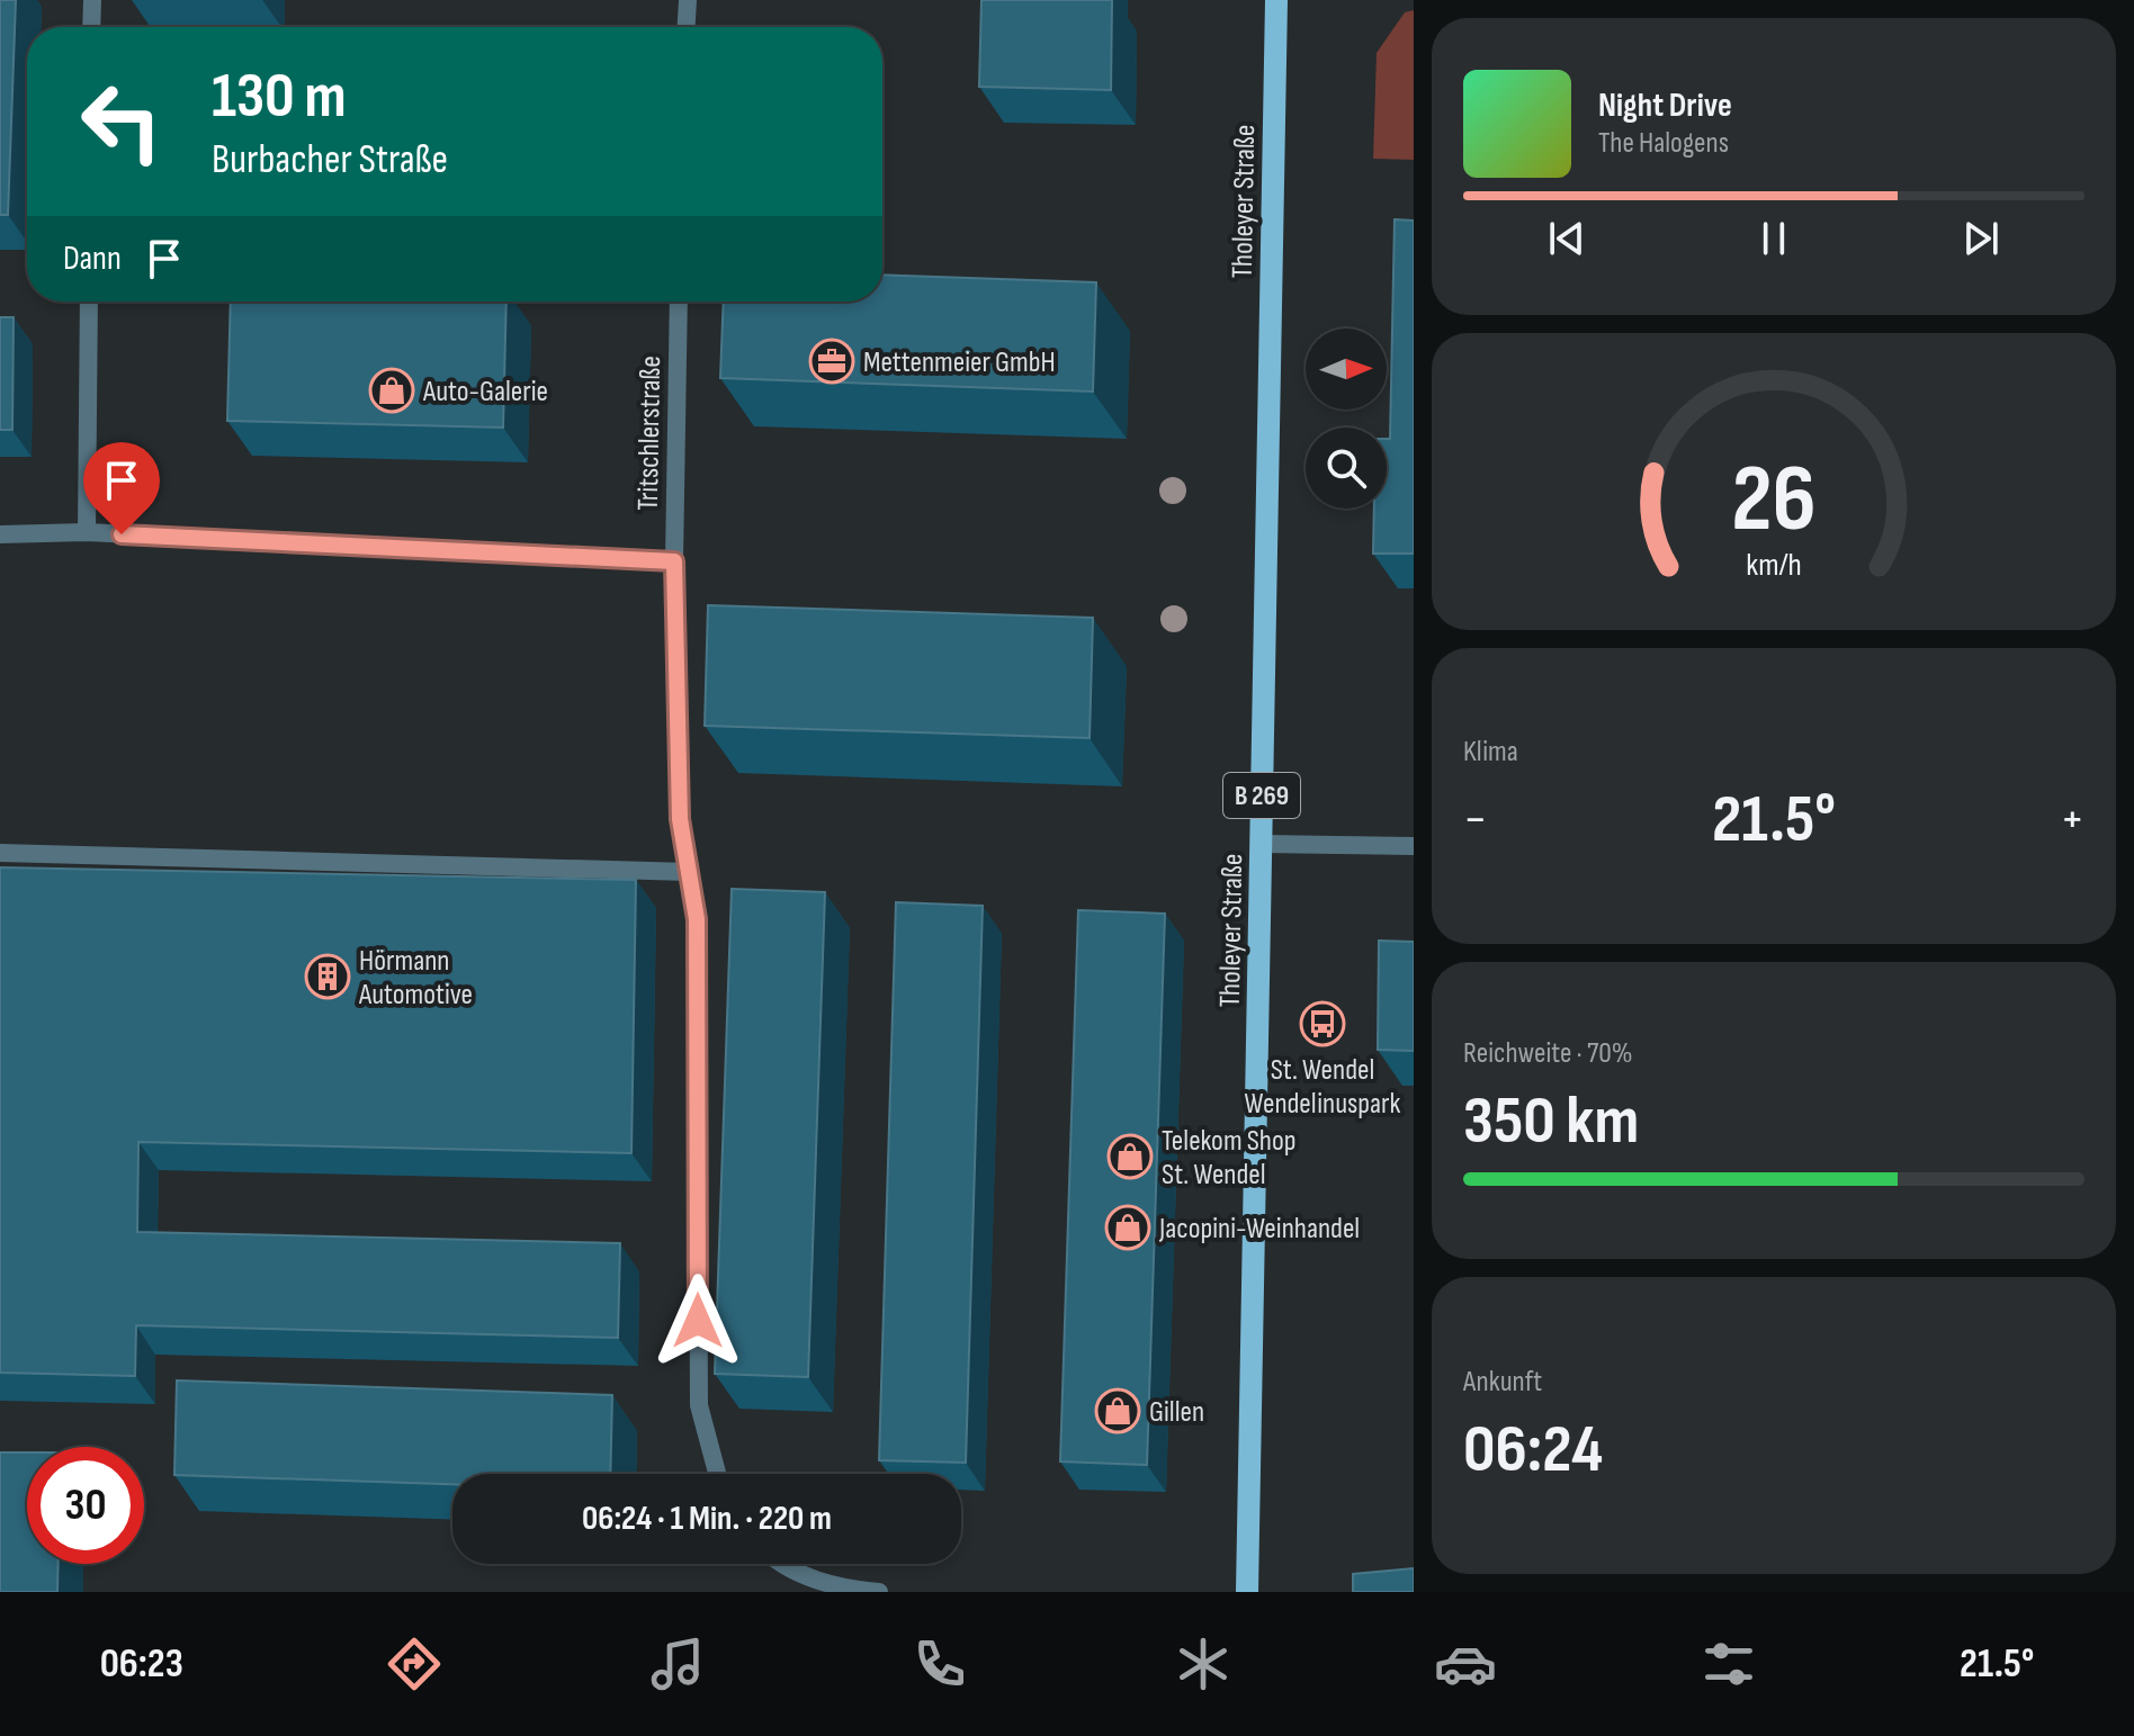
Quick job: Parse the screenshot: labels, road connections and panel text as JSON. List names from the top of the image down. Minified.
{"streets":{"main road":["Tholeyer Straße","B 269"],"street":["Tritschlerstraße"]},"places":{"office":["Mettenmeier GmbH"],"shop":["Auto-Galerie","Telekom Shop St. Wendel","Jacopini-Weinhandel","Gillen"],"building":["Hörmann Automotive"],"bus stop":["St. Wendel Wendelinuspark"]},"north":"right","page":{"turn":["130 m","Burbacher Straße"],"song":["Night Drive","The Halogens"],"then":"Dann","tile":["Klima",["Reichweite · 70%","350 km"],["Ankunft","06:24"]],"heat":["−","21.5°","+"],"limit":"30","trip":"06:24 · 1 Min. · 220 m","tabs":["06:23","21.5°"],"gauge":["26","km/h"]}}
